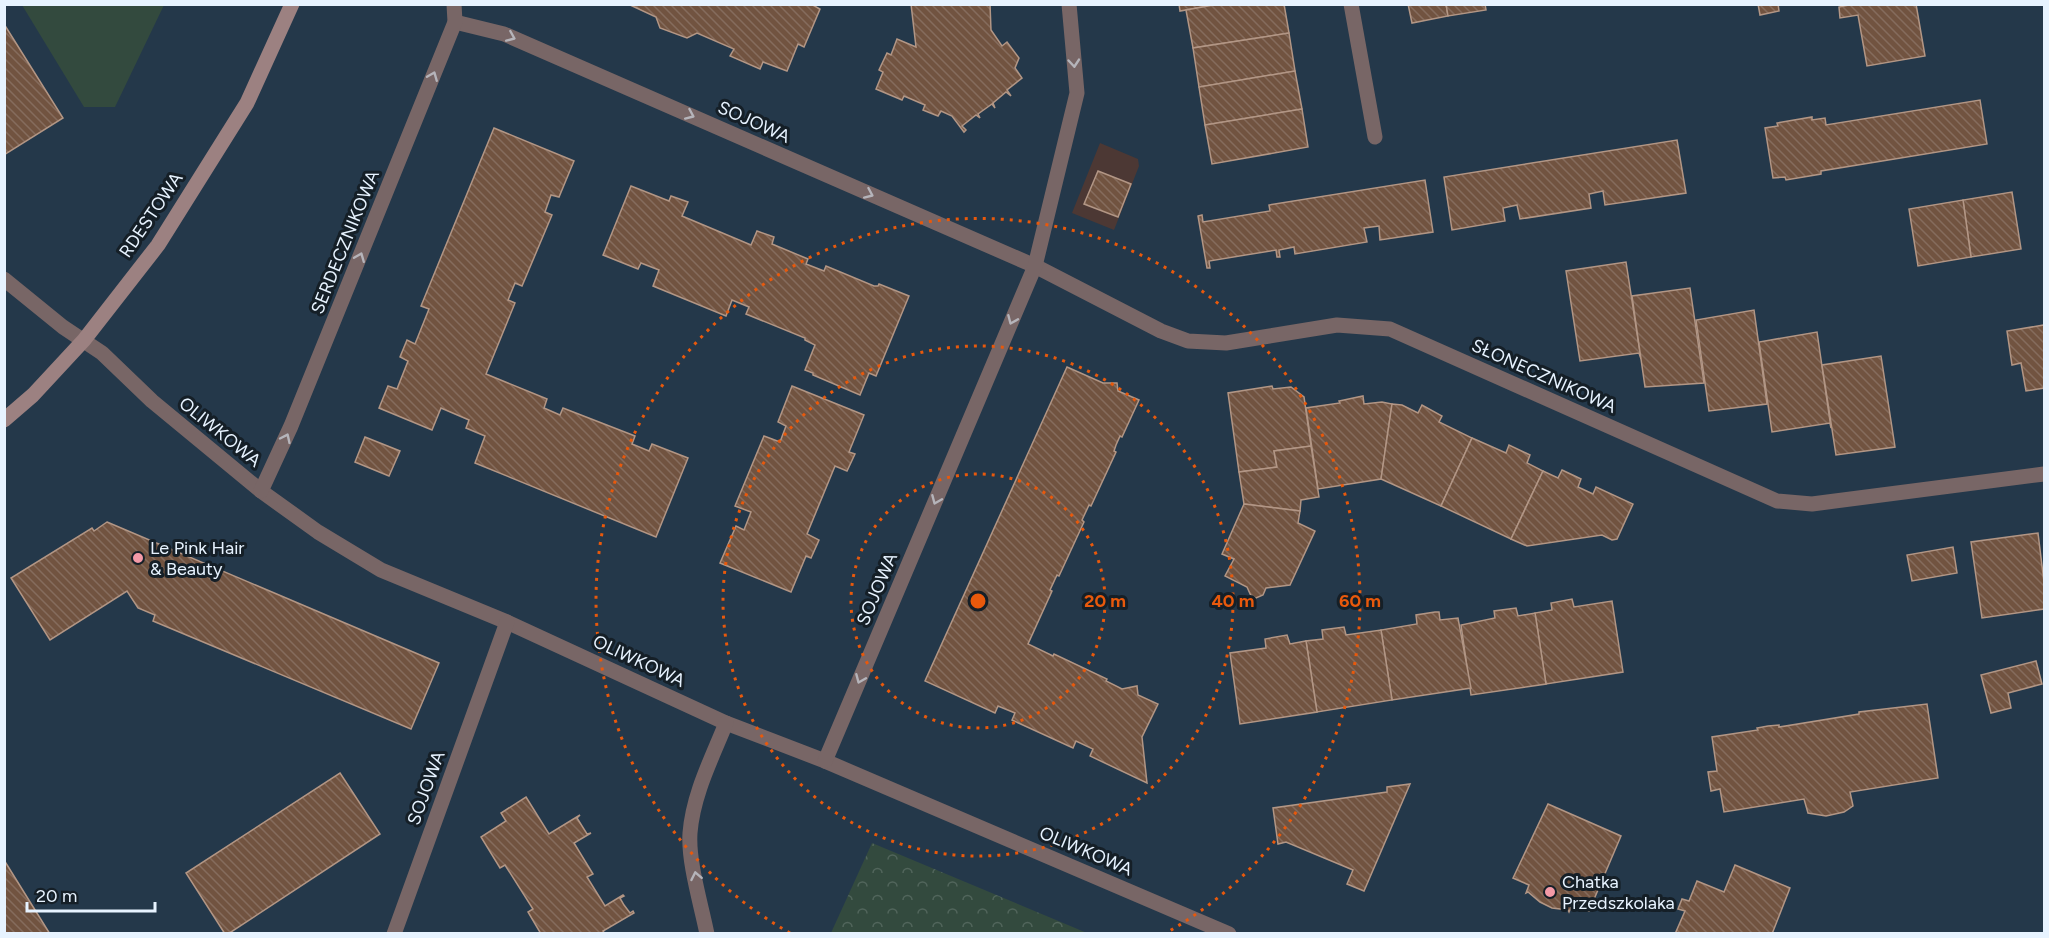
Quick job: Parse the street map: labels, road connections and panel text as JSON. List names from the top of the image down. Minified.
{"streets":{"street":["SOJOWA","RDESTOWA","SERDECZNIKOWA","SŁONECZNIKOWA","OLIWKOWA"]},"crossings":[["SOJOWA","SERDECZNIKOWA"],["SOJOWA","SŁONECZNIKOWA"],["SOJOWA","OLIWKOWA"],["RDESTOWA","OLIWKOWA"],["SERDECZNIKOWA","OLIWKOWA"]],"one_way":["SERDECZNIKOWA"],"places":["Le Pink Hair & Beauty","Chatka Przedszkolaka"],"scale_bar":"20 m","rings":["20 m","40 m","60 m"]}
